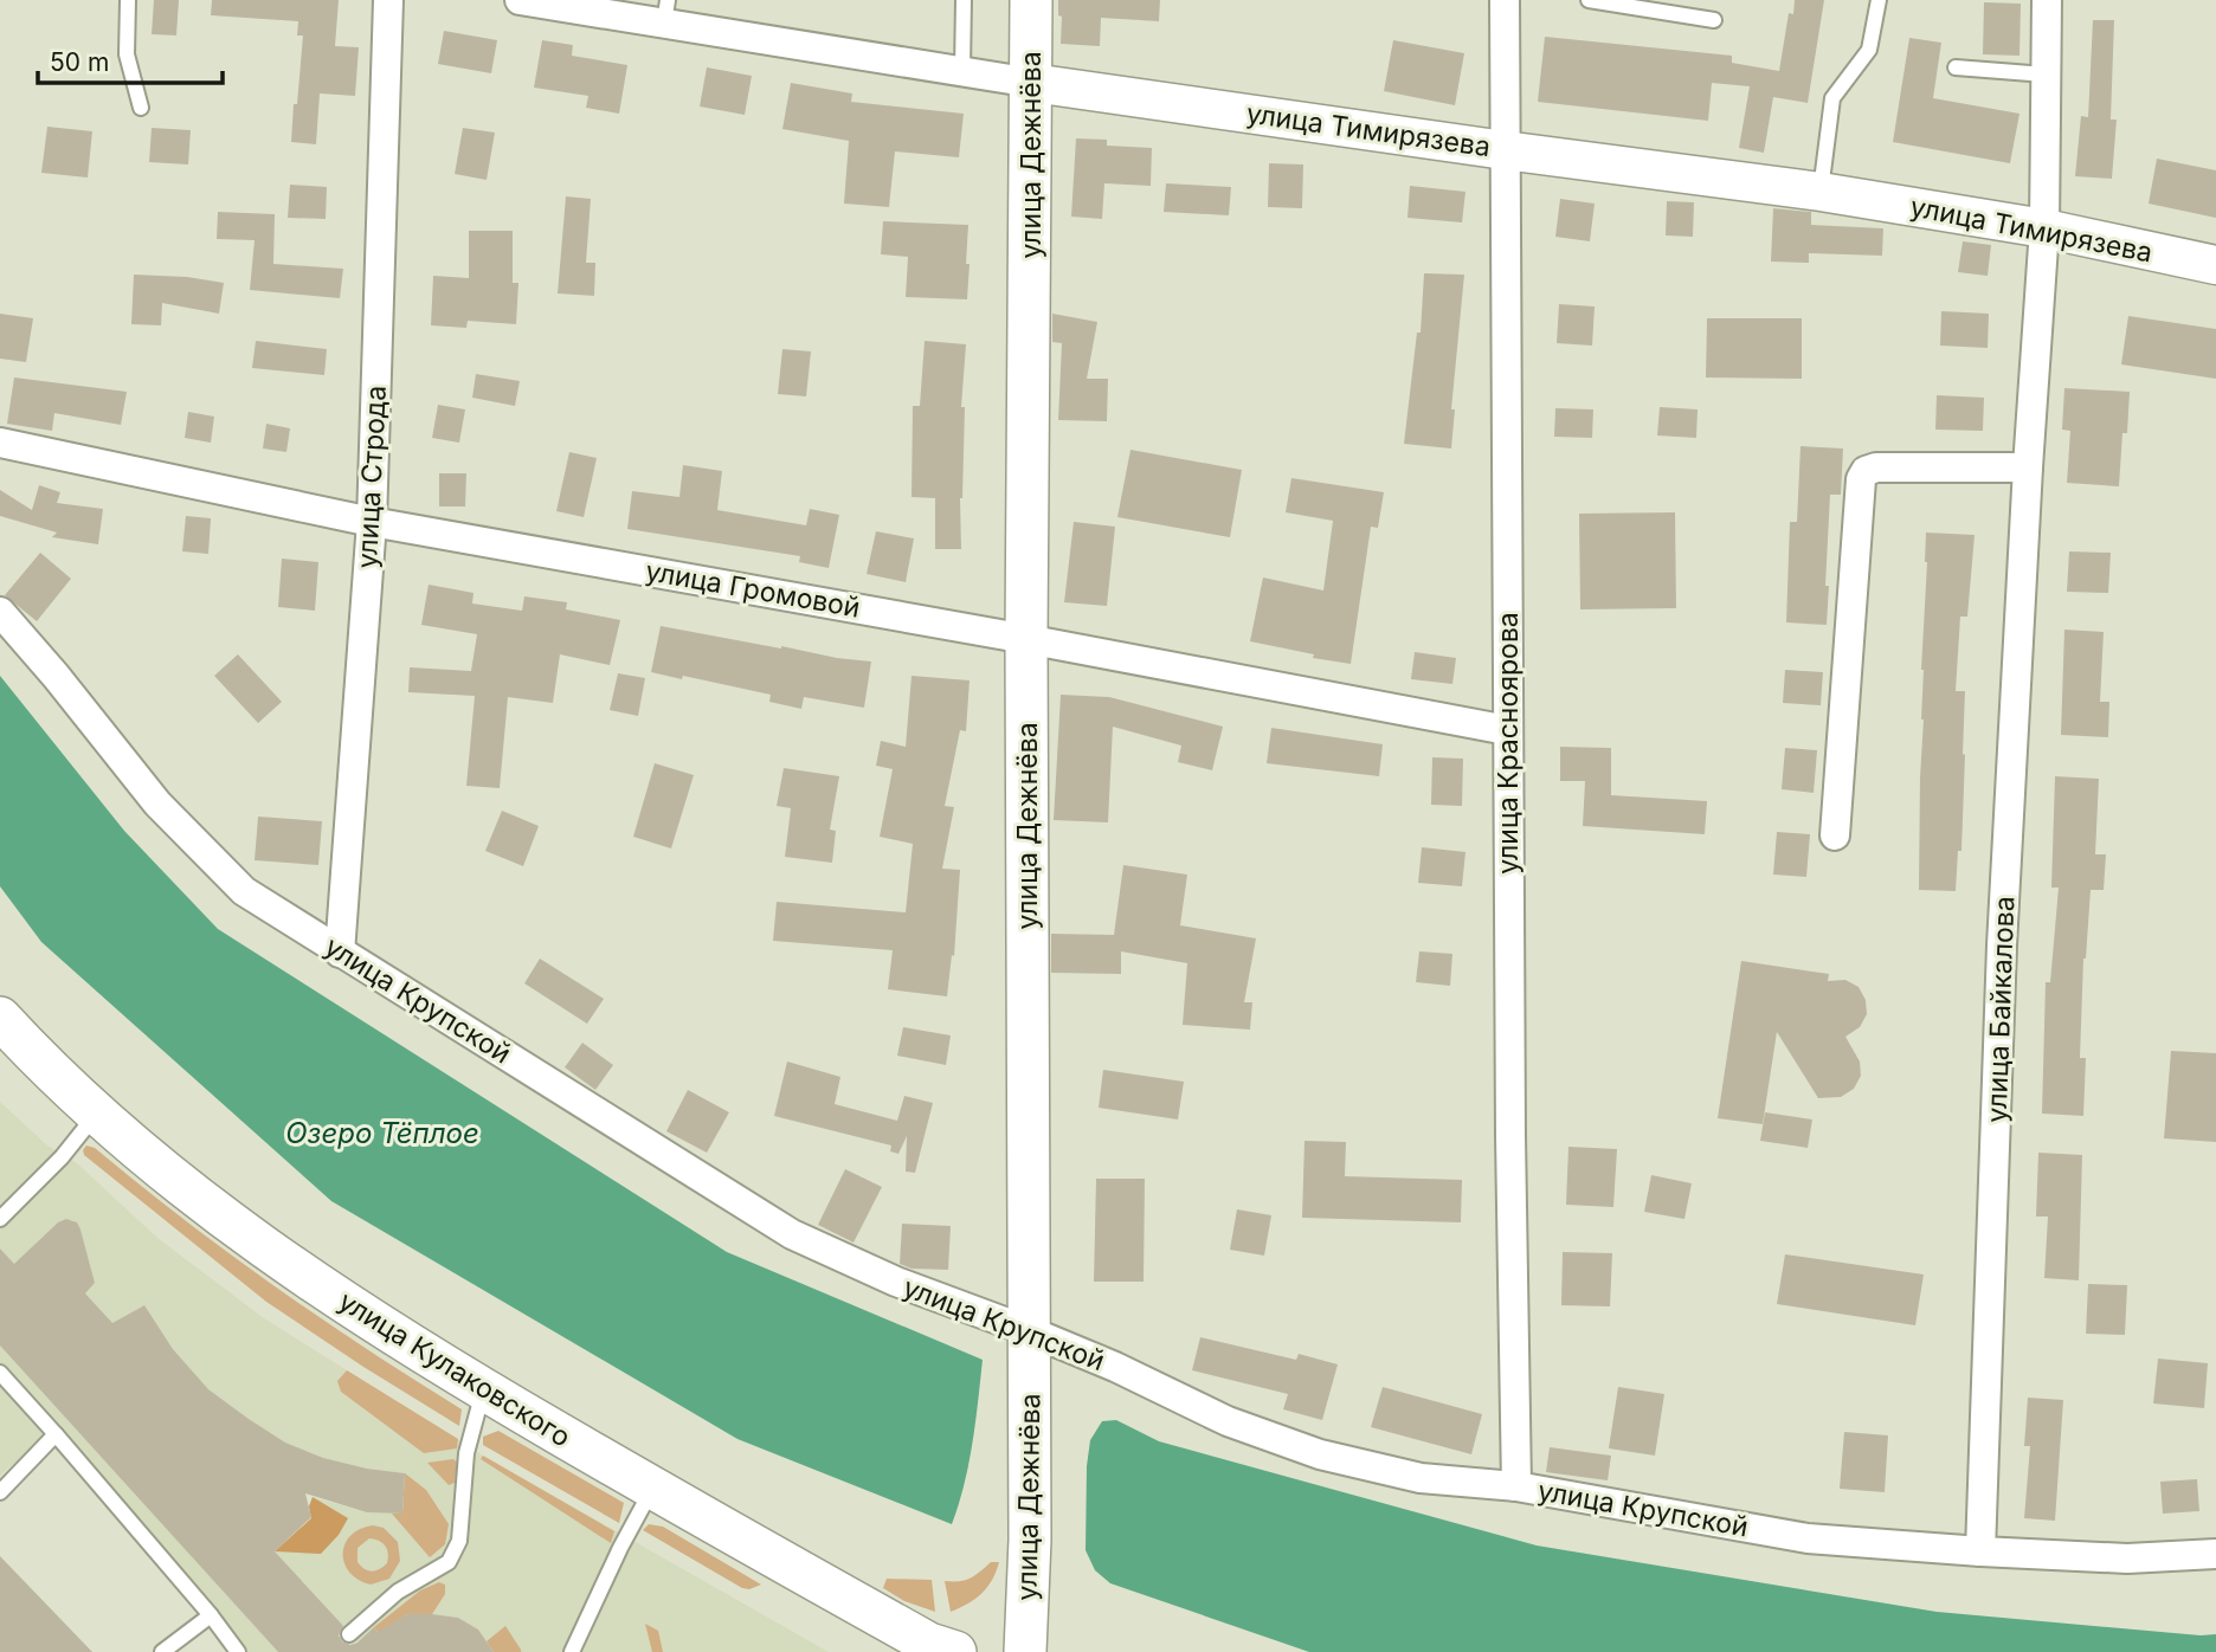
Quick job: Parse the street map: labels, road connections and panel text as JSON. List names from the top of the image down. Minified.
{"streets":{"main road":["улица Дежнёва","улица Кулаковского"],"street":["улица Тимирязева","улица Строда","улица Громовой","улица Красноярова","улица Крупской","улица Байкалова"]},"crossings":[["улица Тимирязева","улица Дежнёва"],["улица Тимирязева","улица Красноярова"],["улица Тимирязева","улица Байкалова"],["улица Дежнёва","улица Громовой"],["улица Дежнёва","улица Крупской"],["улица Строда","улица Громовой"],["улица Строда","улица Крупской"],["улица Громовой","улица Красноярова"],["улица Красноярова","улица Крупской"],["улица Крупской","улица Байкалова"]],"water":["Озеро Тёплое"],"scale_bar":"50 m"}
